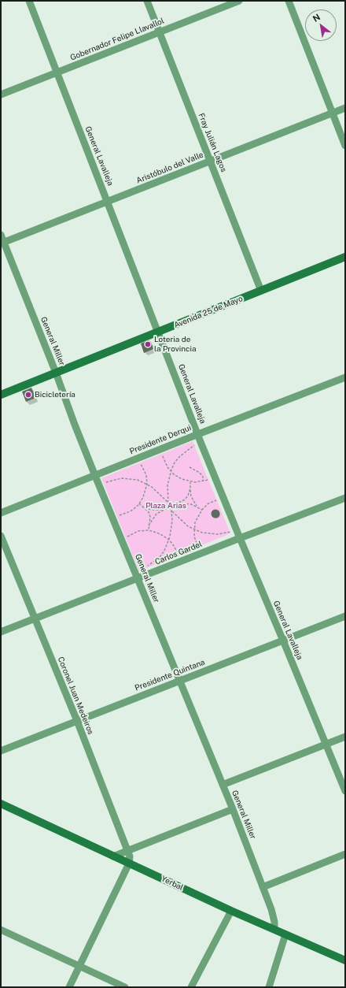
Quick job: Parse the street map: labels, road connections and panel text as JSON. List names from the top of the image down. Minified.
{"streets":{"street":["Gobernador Felipe Llavallol","Fray Julián Lagos","General Lavalleja","Aristóbulo del Valle","Avenida 25 de Mayo","General Miller","Presidente Derqui","Carlos Gardel","Presidente Quintana","Coronel Juan Medeiros","Yerbal"]},"crossings":[["Gobernador Felipe Llavallol","Fray Julián Lagos"],["Gobernador Felipe Llavallol","General Lavalleja"],["Fray Julián Lagos","Aristóbulo del Valle"],["Fray Julián Lagos","Avenida 25 de Mayo"],["General Lavalleja","Aristóbulo del Valle"],["General Lavalleja","Avenida 25 de Mayo"],["General Lavalleja","Presidente Derqui"],["General Lavalleja","Carlos Gardel"],["General Lavalleja","Presidente Quintana"],["Aristóbulo del Valle","General Miller"],["Avenida 25 de Mayo","General Miller"],["General Miller","Presidente Derqui"],["General Miller","Carlos Gardel"],["General Miller","Presidente Quintana"],["General Miller","Yerbal"],["Carlos Gardel","Coronel Juan Medeiros"],["Presidente Quintana","Coronel Juan Medeiros"],["Coronel Juan Medeiros","Yerbal"]],"parks":["Plaza Arias"],"places":["Loteria de la Provincia","Bicicletería"],"north":"top left"}
